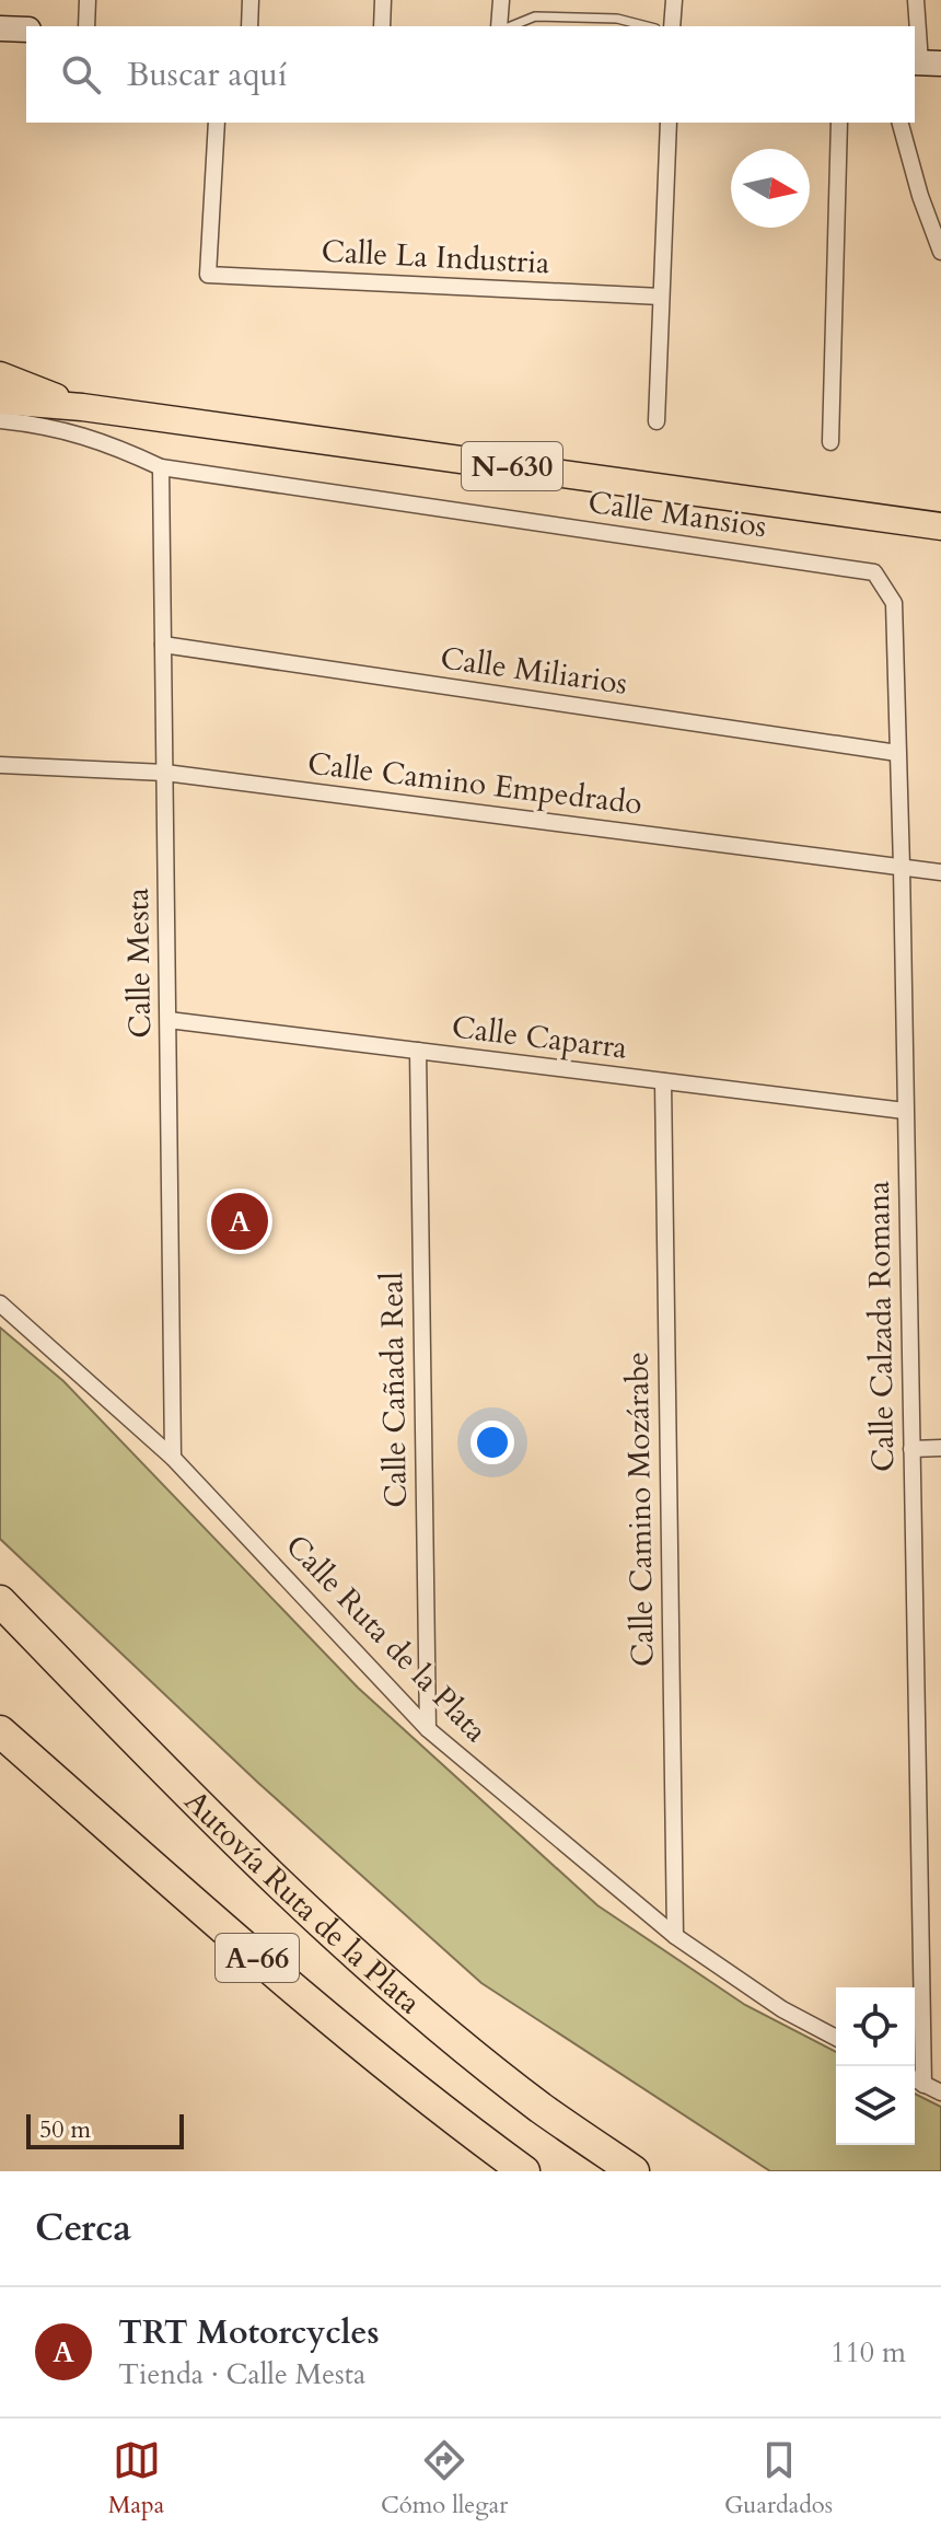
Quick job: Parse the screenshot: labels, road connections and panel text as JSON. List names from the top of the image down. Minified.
{"streets":{"highway":["N-630","Autovía Ruta de la Plata","A-66"],"street":["Calle La Industria","Calle Mansios","Calle Miliarios","Calle Camino Empedrado","Calle Mesta","Calle Caparra","Calle Calzada Romana","Calle Cañada Real","Calle Camino Mozárabe","Calle Ruta de la Plata"]},"crossings":[["Calle Mansios","Calle Mesta"],["Calle Mansios","Calle Calzada Romana"],["Calle Miliarios","Calle Mesta"],["Calle Miliarios","Calle Calzada Romana"],["Calle Camino Empedrado","Calle Mesta"],["Calle Camino Empedrado","Calle Calzada Romana"],["Calle Mesta","Calle Caparra"],["Calle Mesta","Calle Ruta de la Plata"],["Calle Caparra","Calle Calzada Romana"],["Calle Caparra","Calle Cañada Real"],["Calle Caparra","Calle Camino Mozárabe"],["Calle Cañada Real","Calle Ruta de la Plata"],["Calle Camino Mozárabe","Calle Ruta de la Plata"]],"scale_bar":"50 m","north":"right","page":{"search":"Buscar aquí","pins":"A","scale":"50 m","heading":"Cerca","list":[{"mark":"A","name":"TRT Motorcycles","note":"Tienda · Calle Mesta","value":"110 m"}],"nav":["Mapa","Cómo llegar","Guardados"]}}
